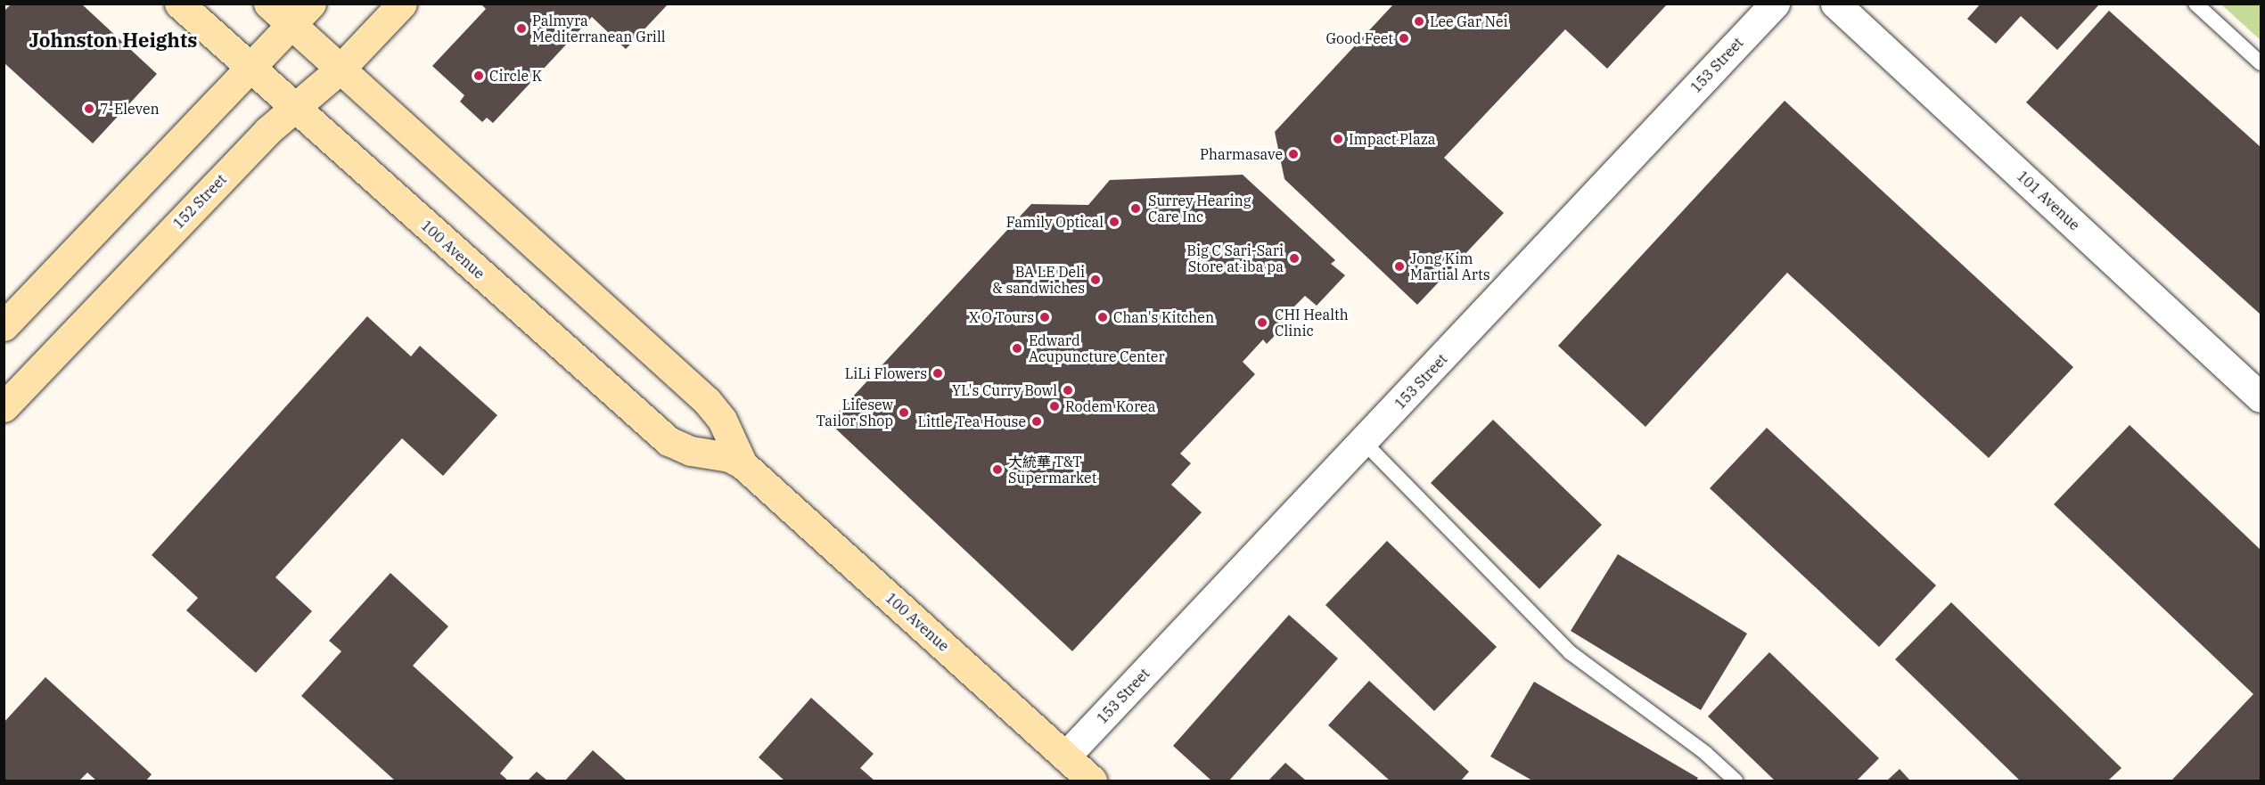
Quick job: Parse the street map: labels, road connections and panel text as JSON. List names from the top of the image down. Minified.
{"streets":{"main road":["152 Street","100 Avenue"],"street":["153 Street","101 Avenue"]},"crossings":[["153 Street","100 Avenue"],["152 Street","100 Avenue"]],"districts":["Johnston Heights"],"places":["Lee Gar Nei","Palmyra Mediterranean Grill","Good Feet","Circle K","7-Eleven","Impact Plaza","Pharmasave","Surrey Hearing Care Inc","Family Optical","Big C Sari-Sari Store at iba pa","Jong Kim Martial Arts","BA LE Deli & sandwiches","X O Tours","Chan's Kitchen","CHI Health Clinic","Edward Acupuncture Center","LiLi Flowers","YL's Curry Bowl","Rodem Korea","Lifesew Tailor Shop","Little Tea House","大統華 T&T Supermarket"]}
